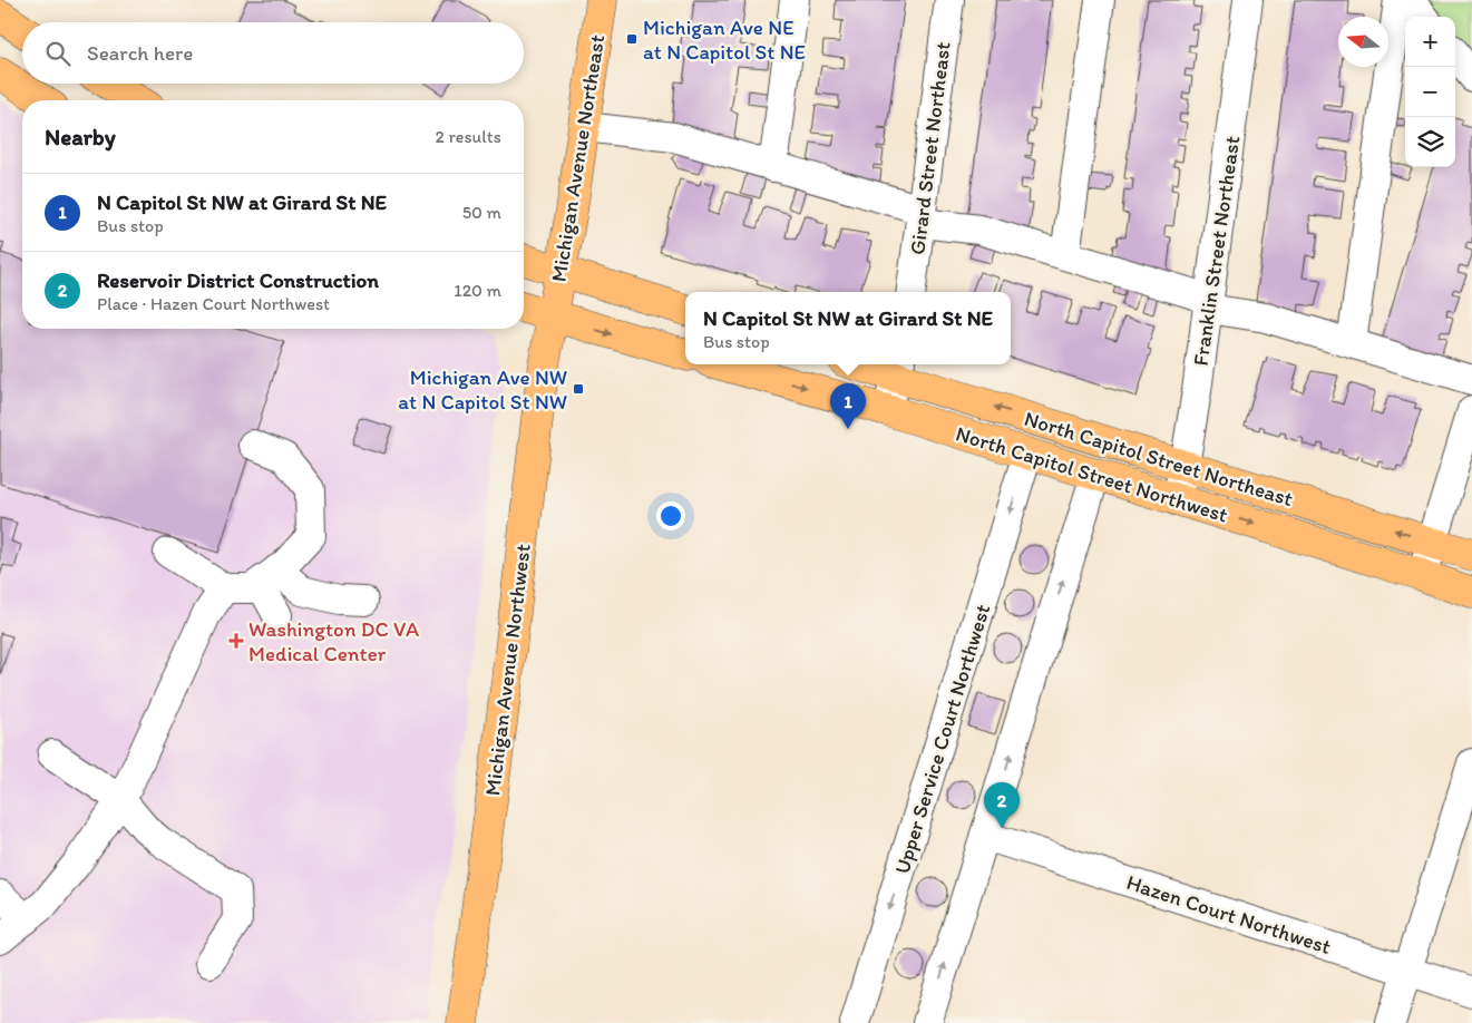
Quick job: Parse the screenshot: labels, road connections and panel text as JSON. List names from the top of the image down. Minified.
{"streets":{"main road":["Michigan Avenue Northeast","North Capitol Street Northeast","North Capitol Street Northwest","Michigan Avenue Northwest"],"street":["Girard Street Northeast","Franklin Street Northeast","Upper Service Court Northwest","Hazen Court Northwest"]},"crossings":[["Michigan Avenue Northeast","Michigan Avenue Northwest"],["Franklin Street Northeast","North Capitol Street Northeast"],["Franklin Street Northeast","North Capitol Street Northwest"],["North Capitol Street Northwest","Upper Service Court Northwest"]],"one_way":["North Capitol Street Northeast","North Capitol Street Northwest"],"places":{"transit":["Michigan Ave NE at N Capitol St NE","Michigan Ave NW at N Capitol St NW"],"health":["Washington DC VA Medical Center"]},"north":"left","page":{"map_buttons":["+","−"],"search":"Search here","heading":["Nearby","2 results"],"list":[{"mark":"1","name":"N Capitol St NW at Girard St NE","note":"Bus stop","value":"50 m"},{"mark":"2","name":"Reservoir District Construction","note":"Place · Hazen Court Northwest","value":"120 m"}],"popup":["N Capitol St NW at Girard St NE","Bus stop"],"pins":["1","2"]}}
